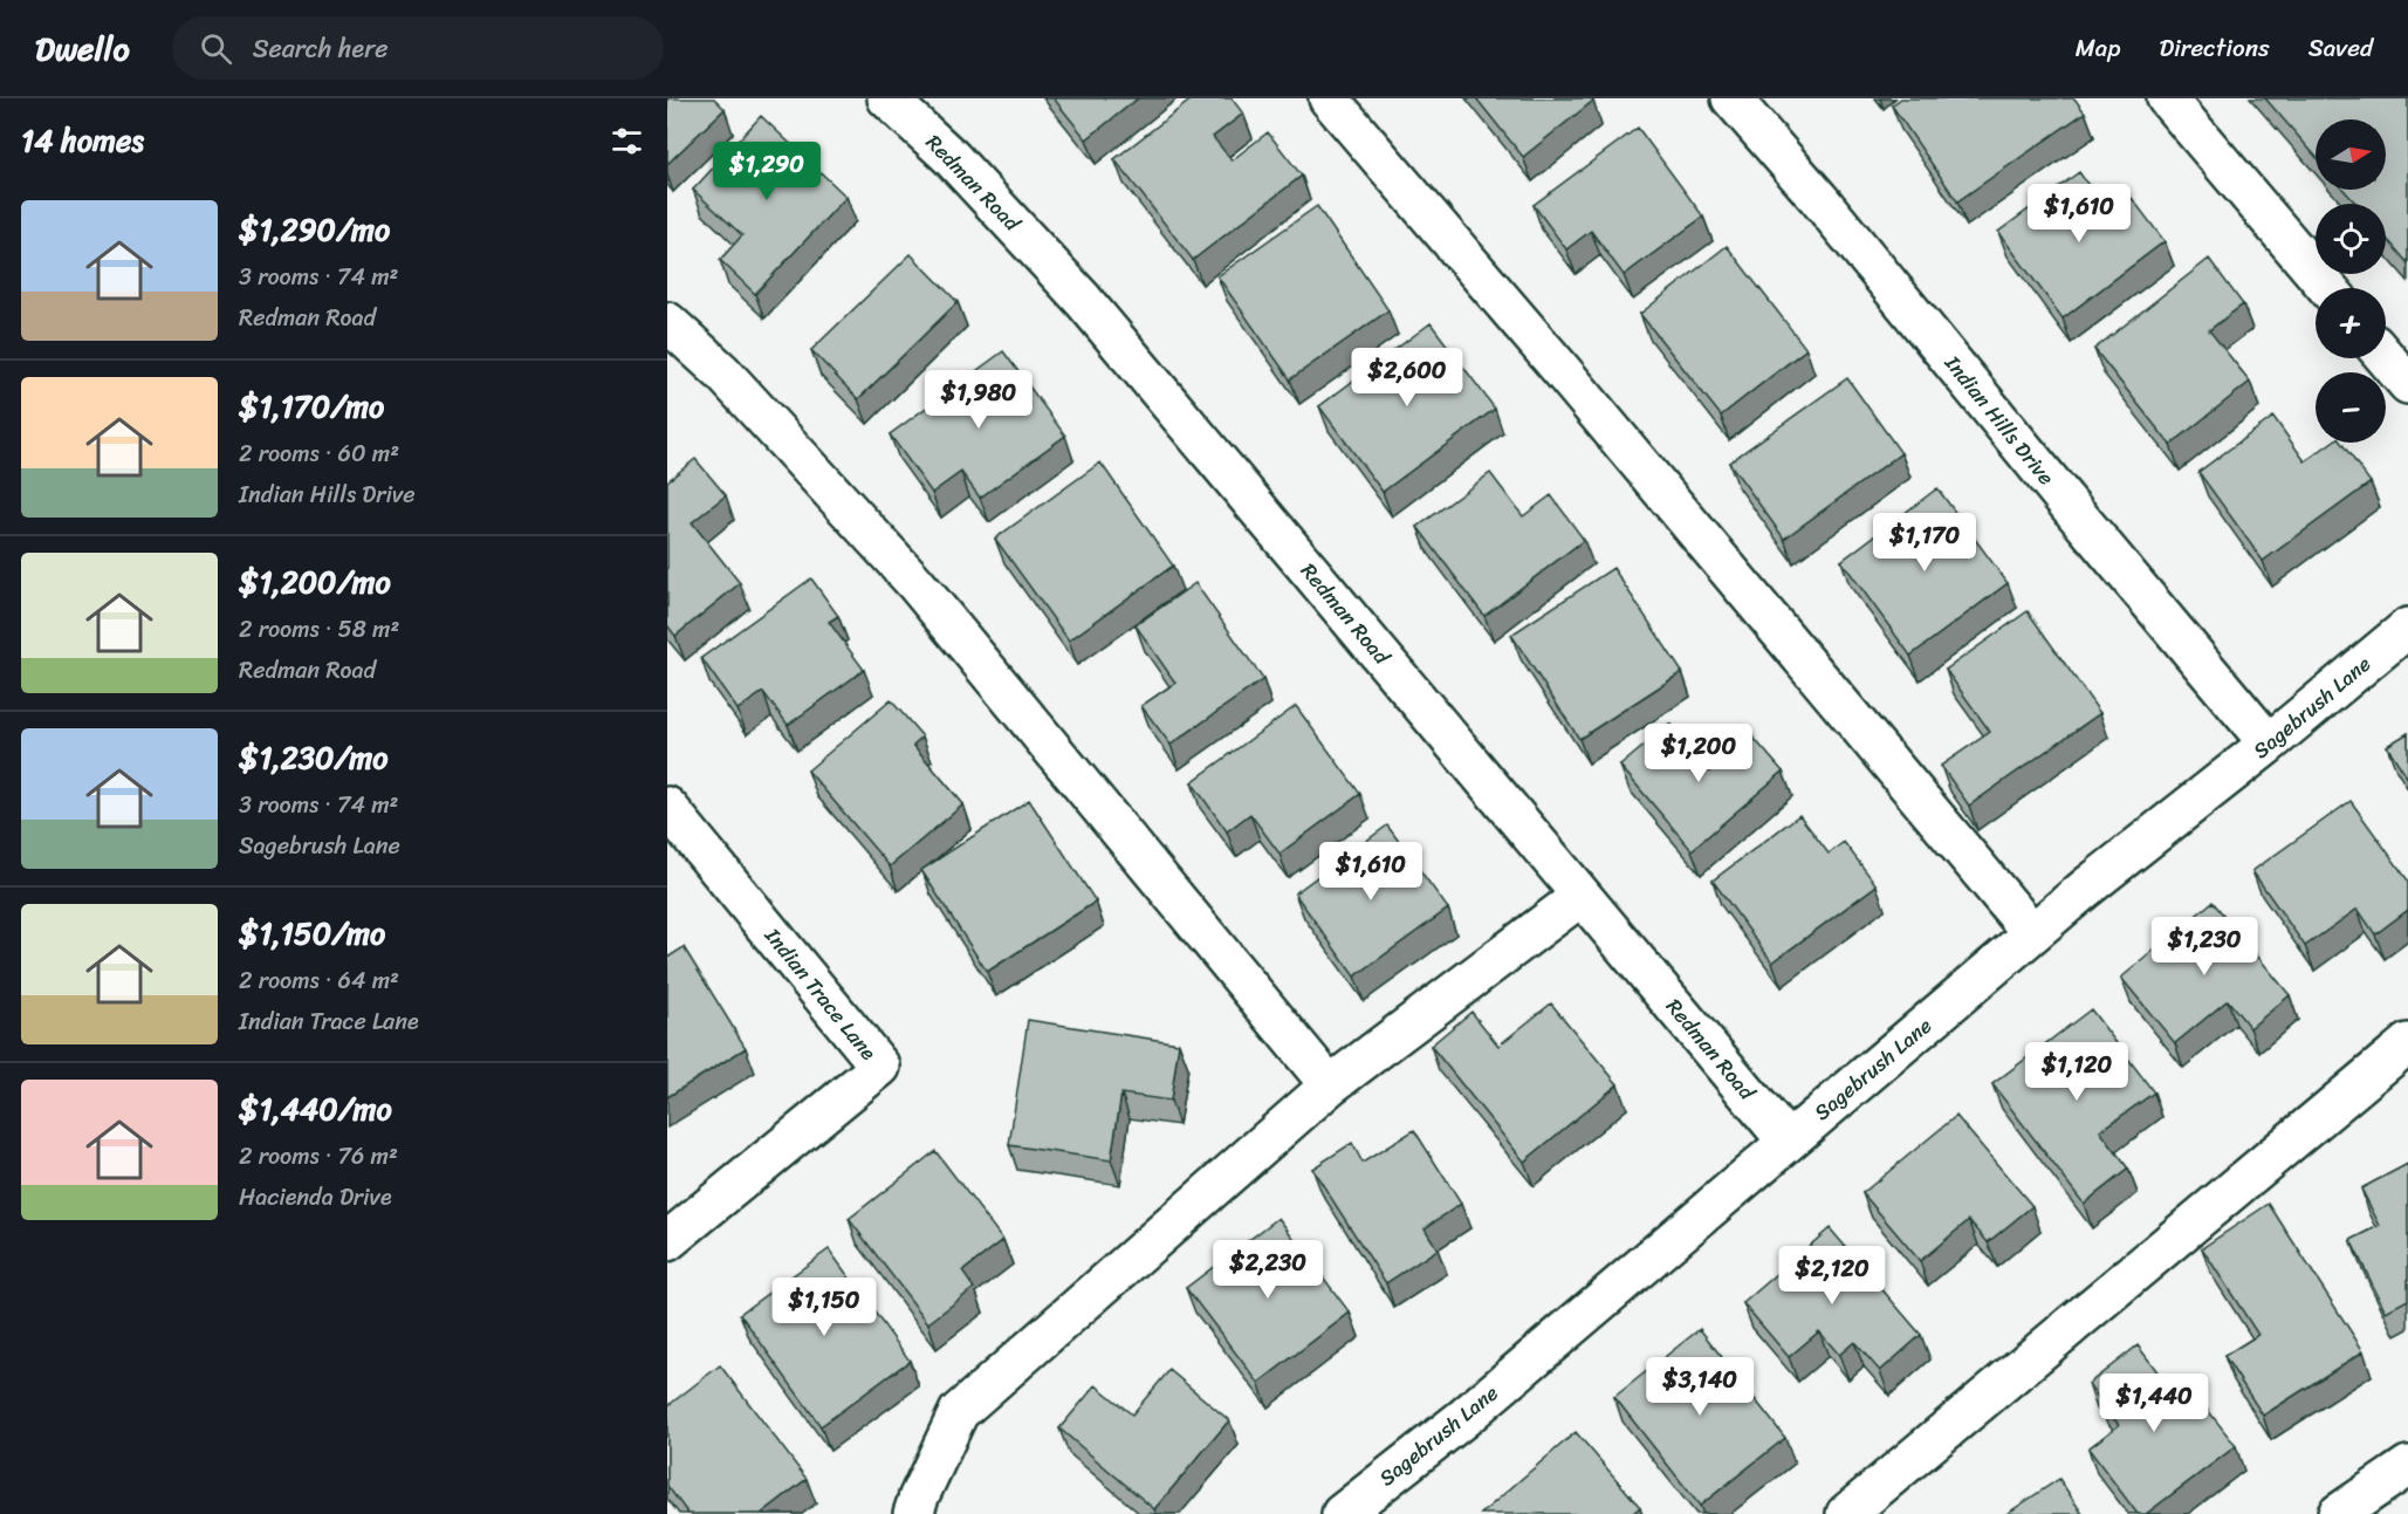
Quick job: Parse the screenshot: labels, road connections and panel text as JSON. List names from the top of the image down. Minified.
{"streets":{"street":["Redman Road","Indian Hills Drive","Sagebrush Lane","Indian Trace Lane"]},"crossings":[["Redman Road","Sagebrush Lane"],["Indian Hills Drive","Sagebrush Lane"]],"north":"right","page":{"header":"Dwello","search":"Search here","nav":["Map","Directions","Saved"],"heading":"14 homes","map_buttons":["+","−"],"price":["$1,290","$1,610","$2,600","$1,980","$1,170","$1,200","$1,610","$1,230","$1,120","$2,230","$2,120","$1,150","$3,140","$1,440"],"list":[{"name":"$1,290/mo","note":"3 rooms · 74 m² · Redman Road"},{"name":"$1,170/mo","note":"2 rooms · 60 m² · Indian Hills Drive"},{"name":"$1,200/mo","note":"2 rooms · 58 m² · Redman Road"},{"name":"$1,230/mo","note":"3 rooms · 74 m² · Sagebrush Lane"},{"name":"$1,150/mo","note":"2 rooms · 64 m² · Indian Trace Lane"},{"name":"$1,440/mo","note":"2 rooms · 76 m² · Hacienda Drive"}]}}
